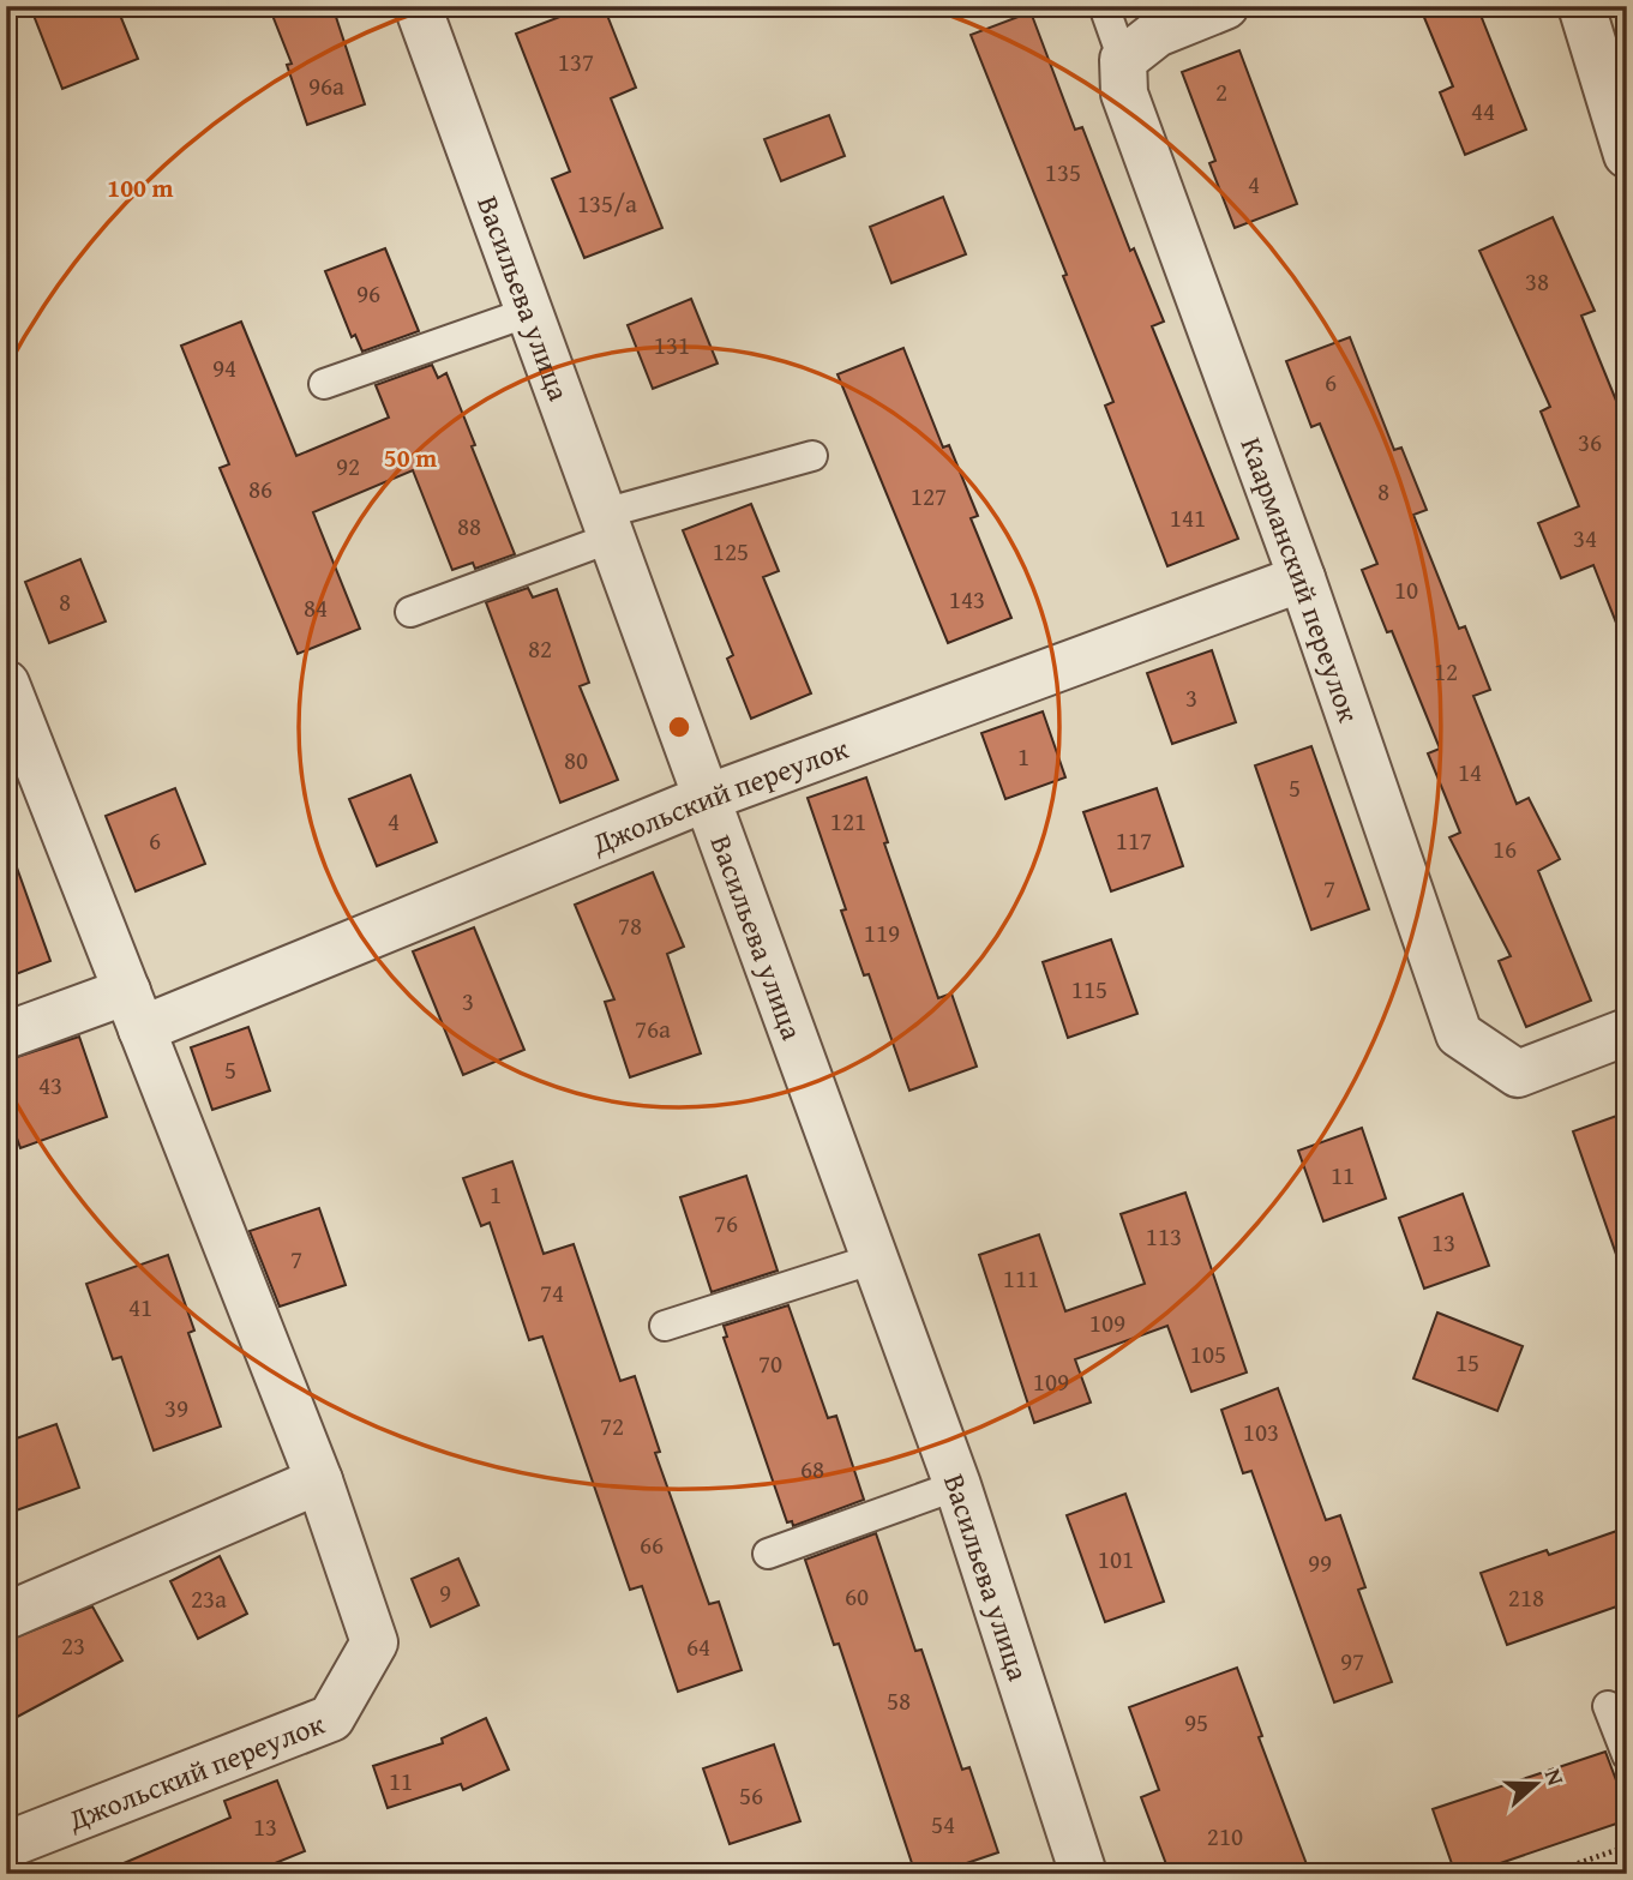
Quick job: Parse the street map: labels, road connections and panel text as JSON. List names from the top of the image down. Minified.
{"streets":{"street":["Васильева улица","Каарманский переулок","Джольский переулок"]},"crossings":[["Васильева улица","Джольский переулок"],["Каарманский переулок","Джольский переулок"]],"house_numbers":["137","96а","2","44","135","4","135/а","38","96","131","94","6","36","92","86","8","127","141","88","34","125","10","143","8","84","82","12","3","1","80","14","5","4","121","6","117","16","7","78","119","115","3","76а","5","43","11","1","76","113","13","7","111","74","41","109","105","15","70","109","39","72","103","68","66","101","99","9","60","218","23а","23","64","97","58","95","11","56","54","13","210"],"north":"right","rings":["100 m","50 m"]}
